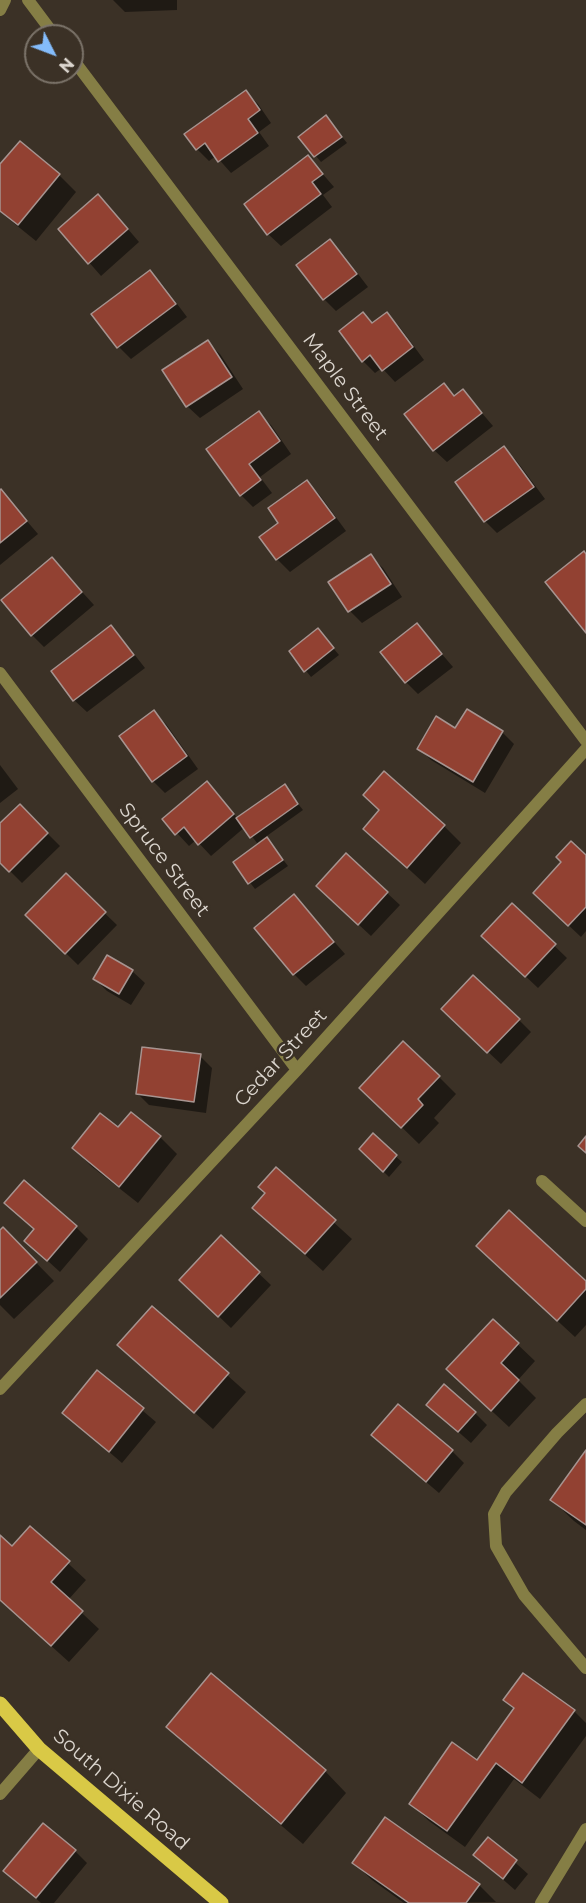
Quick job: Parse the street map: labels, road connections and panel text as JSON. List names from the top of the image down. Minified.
{"streets":{"main road":["South Dixie Road"],"street":["Maple Street","Spruce Street","Cedar Street"]},"crossings":[["Spruce Street","Cedar Street"]],"north":"bottom right"}
